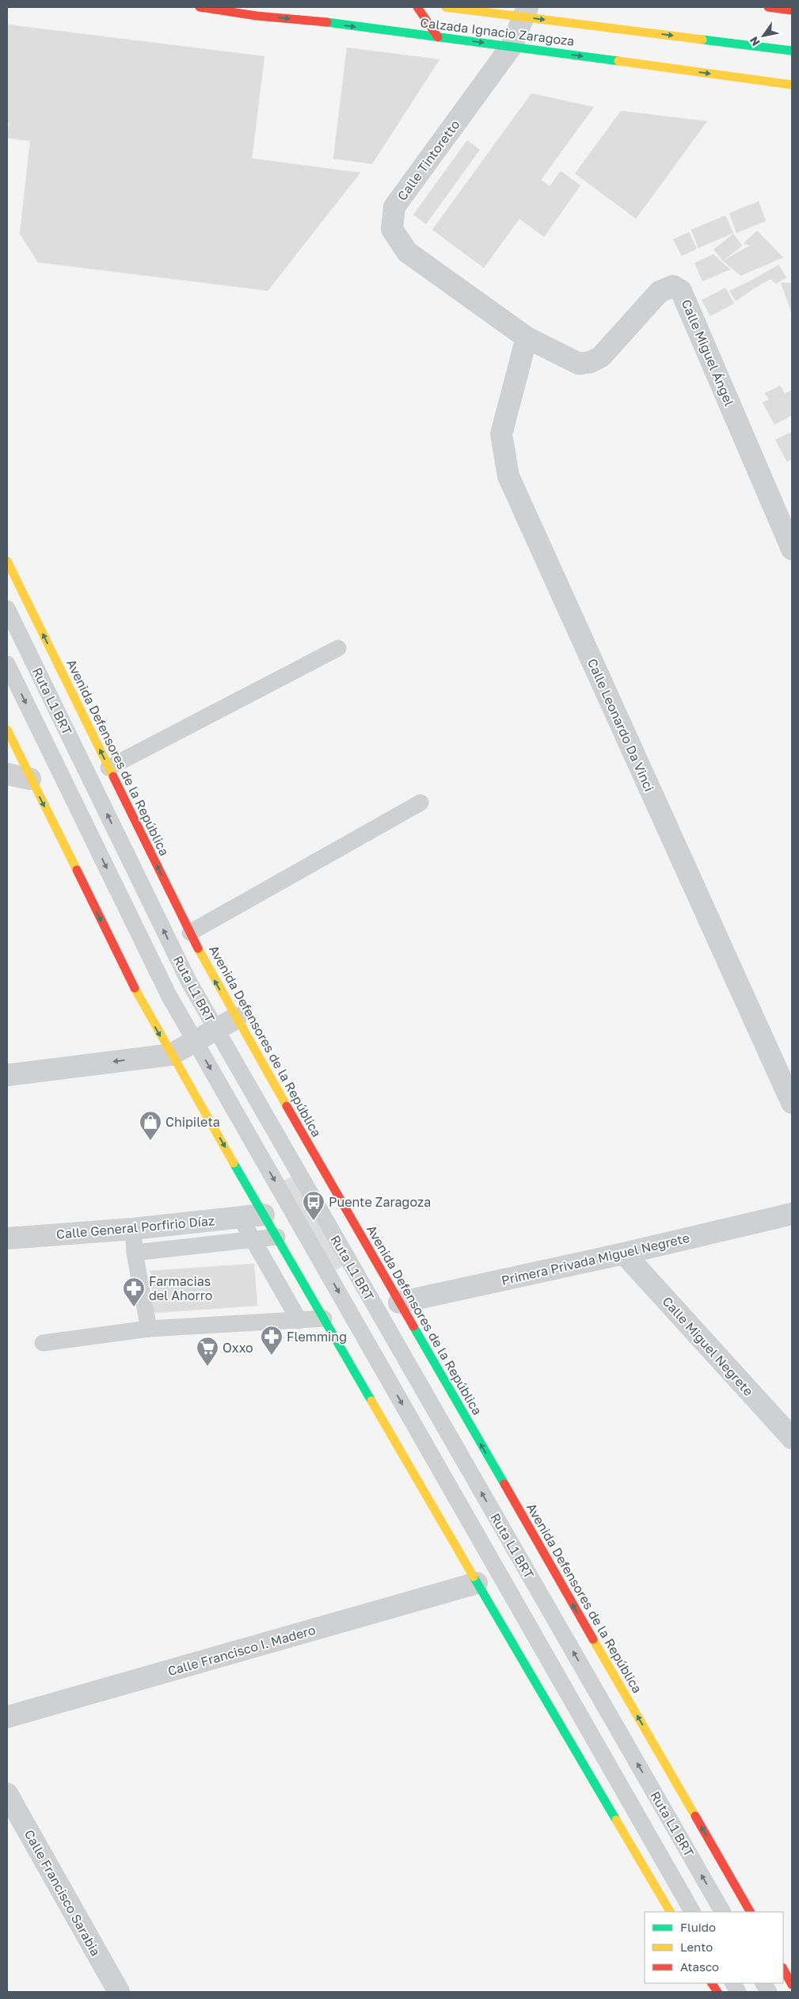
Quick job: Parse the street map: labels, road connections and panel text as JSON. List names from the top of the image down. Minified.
{"streets":{"main road":["Calzada Ignacio Zaragoza","Avenida Defensores de la República"],"street":["Calle Tintoretto","Calle Miguel Ángel","Calle Leonardo Da Vinci","Calle General Porfirio Díaz","Primera Privada Miguel Negrete","Calle Miguel Negrete","Calle Francisco I. Madero","Calle Francisco Sarabia"],"lane":["Ruta L1 BRT"]},"crossings":[["Calzada Ignacio Zaragoza","Calle Tintoretto"],["Calle Tintoretto","Calle Miguel Ángel"],["Calle Tintoretto","Calle Leonardo Da Vinci"],["Calle Miguel Ángel","Calle Leonardo Da Vinci"],["Avenida Defensores de la República","Primera Privada Miguel Negrete"],["Primera Privada Miguel Negrete","Calle Miguel Negrete"]],"one_way":["Calzada Ignacio Zaragoza"],"places":{"shop":["Chipileta"],"bus stop":["Puente Zaragoza"],"pharmacy":["Farmacias del Ahorro","Flemming"],"supermarket":["Oxxo"]},"legend":["Fluido","Lento","Atasco"],"north":"bottom left"}
